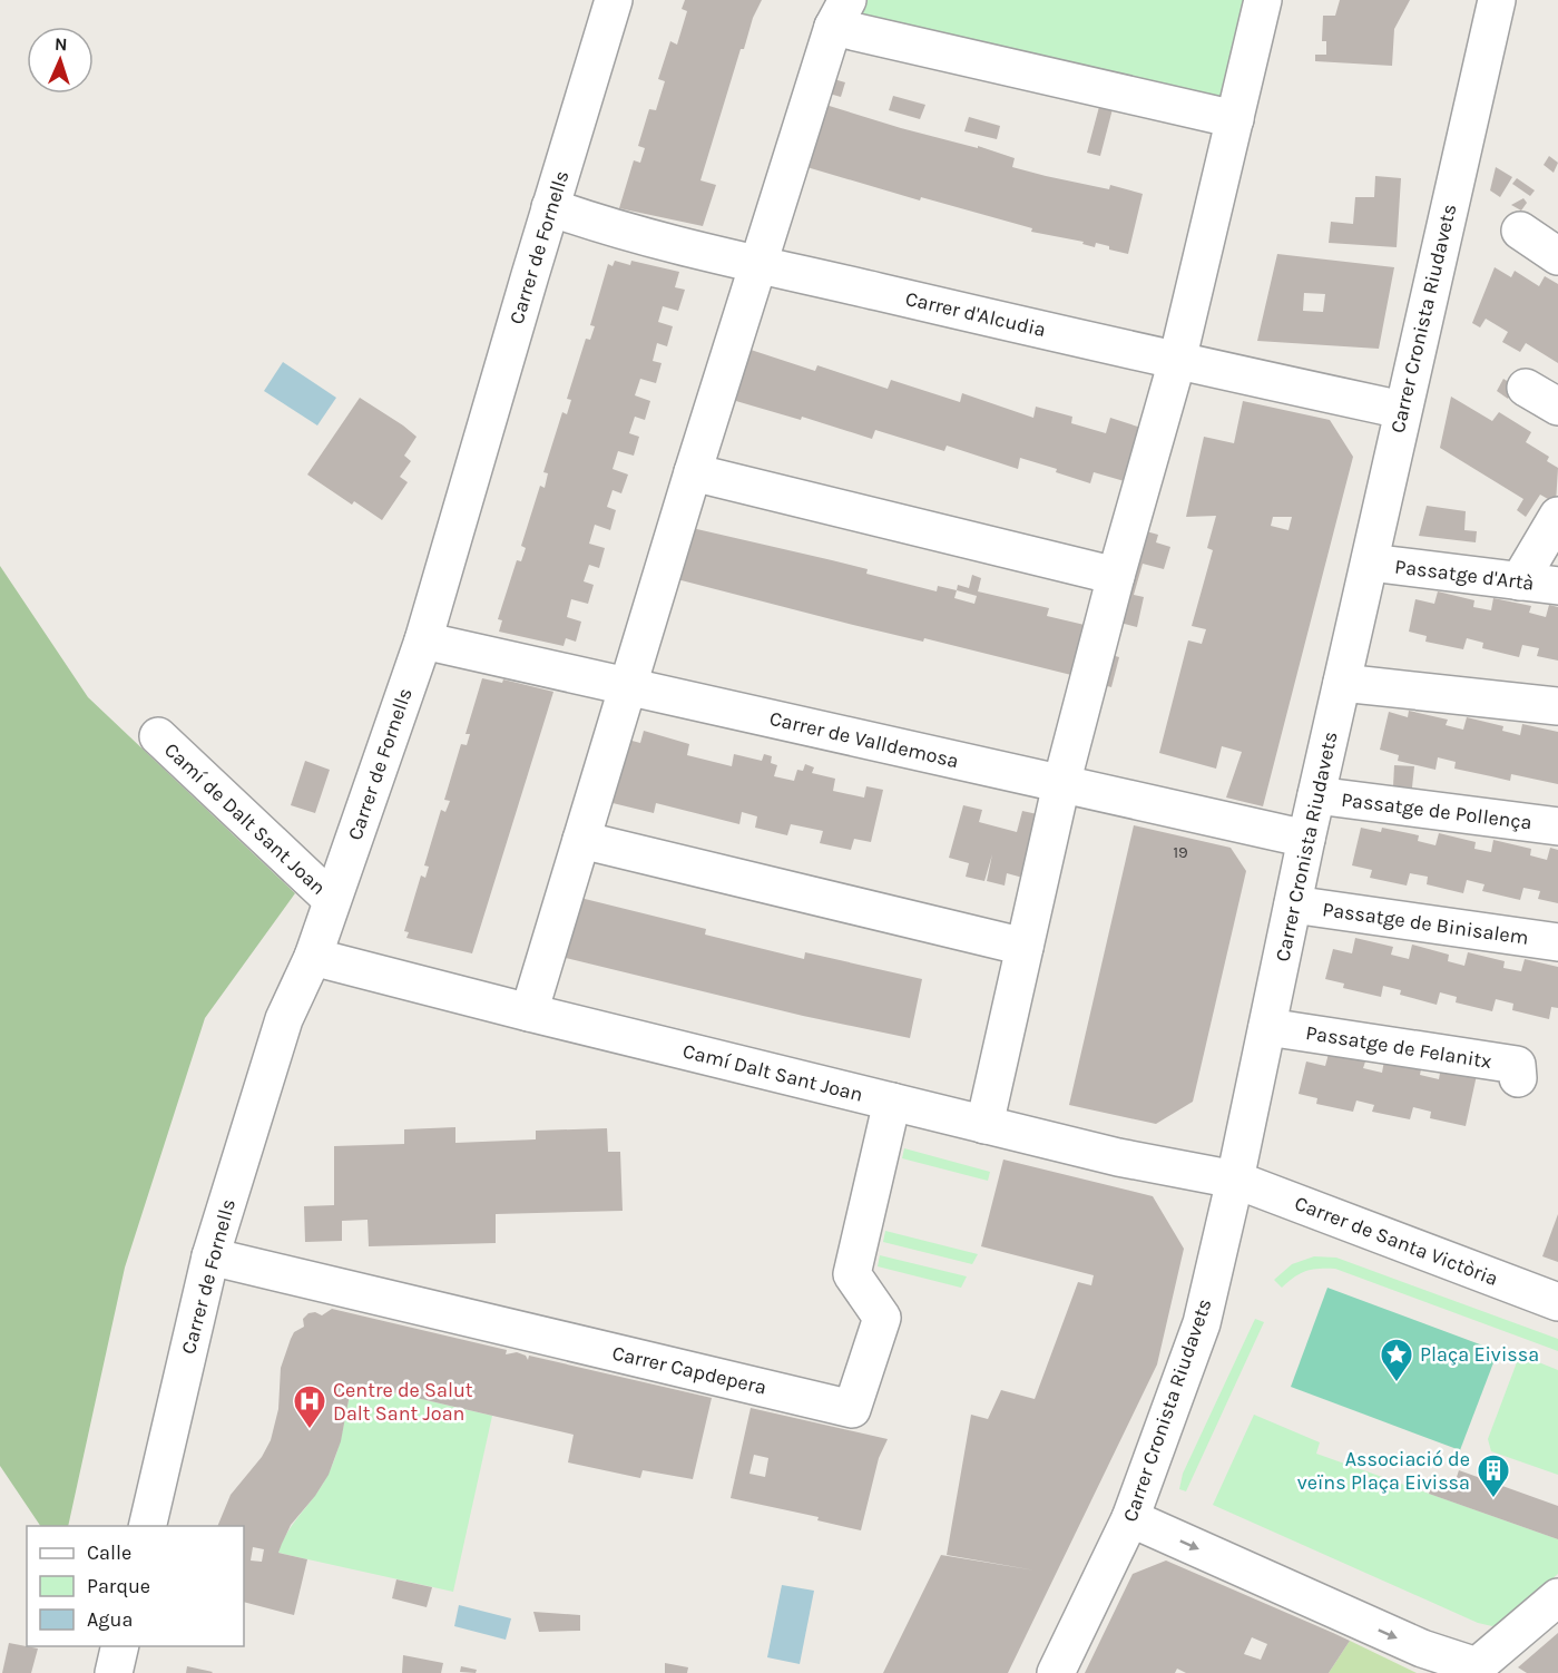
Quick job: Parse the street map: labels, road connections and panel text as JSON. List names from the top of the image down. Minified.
{"streets":{"street":["Carrer de Fornells","Carrer d'Alcudia","Carrer Cronista Riudavets","Passatge d'Artà","Carrer de Valldemosa","Passatge de Pollença","Camí de Dalt Sant Joan","Passatge de Binisalem","Passatge de Felanitx","Camí Dalt Sant Joan","Carrer de Santa Victòria","Carrer Capdepera"]},"crossings":[["Carrer de Fornells","Carrer d'Alcudia"],["Carrer de Fornells","Carrer de Valldemosa"],["Carrer de Fornells","Camí de Dalt Sant Joan"],["Carrer de Fornells","Camí Dalt Sant Joan"],["Carrer de Fornells","Carrer Capdepera"],["Carrer d'Alcudia","Carrer Cronista Riudavets"],["Carrer Cronista Riudavets","Passatge d'Artà"],["Carrer Cronista Riudavets","Carrer de Valldemosa"],["Carrer Cronista Riudavets","Passatge de Pollença"],["Carrer Cronista Riudavets","Passatge de Binisalem"],["Carrer Cronista Riudavets","Passatge de Felanitx"],["Carrer Cronista Riudavets","Camí Dalt Sant Joan"],["Carrer Cronista Riudavets","Carrer de Santa Victòria"],["Camí Dalt Sant Joan","Carrer de Santa Victòria"],["Camí Dalt Sant Joan","Carrer Capdepera"]],"places":{"place":["Plaça Eivissa"],"hospital":["Centre de Salut Dalt Sant Joan"],"building":["Associació de veïns Plaça Eivissa"]},"house_numbers":["19"],"legend":["Calle","Parque","Agua"],"north":"top"}
